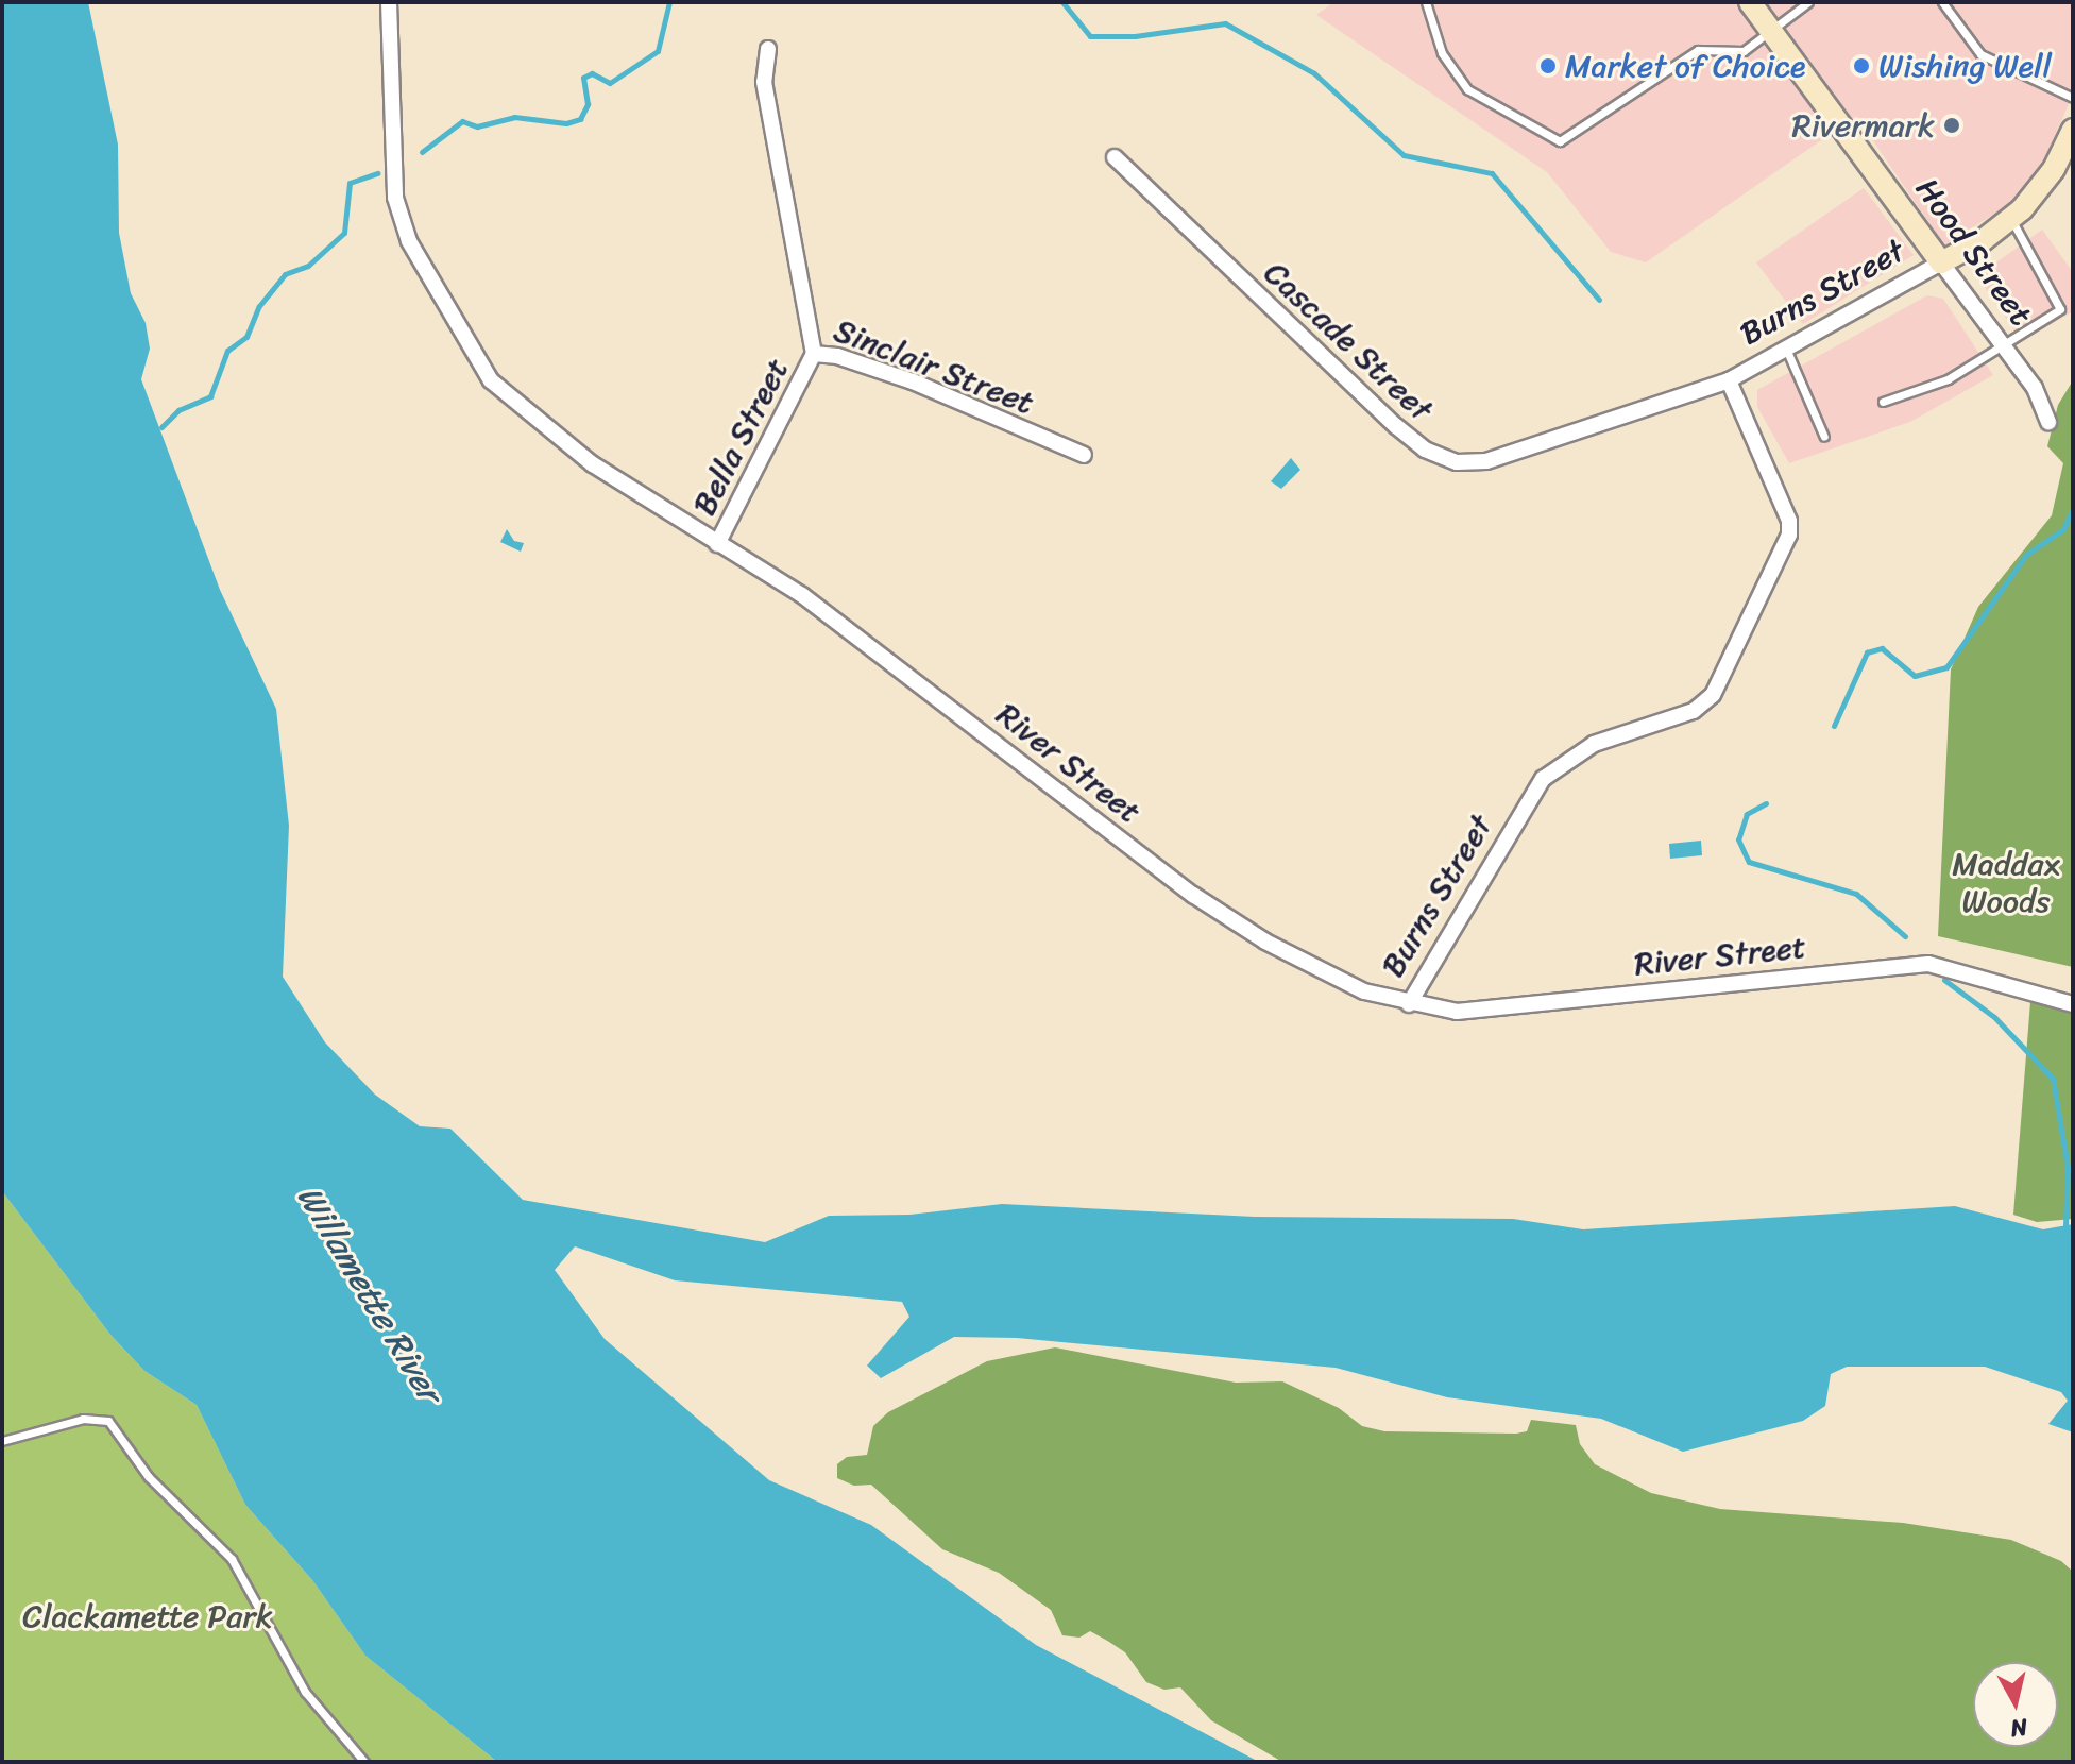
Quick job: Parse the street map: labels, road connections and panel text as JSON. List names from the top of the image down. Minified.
{"streets":{"street":["Hood Street","Burns Street","Cascade Street","Sinclair Street","Bella Street","River Street"]},"crossings":[["Hood Street","Burns Street"],["Burns Street","Cascade Street"],["Burns Street","River Street"],["Sinclair Street","Bella Street"],["Bella Street","River Street"]],"water":["Willamette River"],"parks":["Maddax Woods","Clackamette Park"],"places":["Market of Choice","Wishing Well","Rivermark"],"north":"bottom"}
